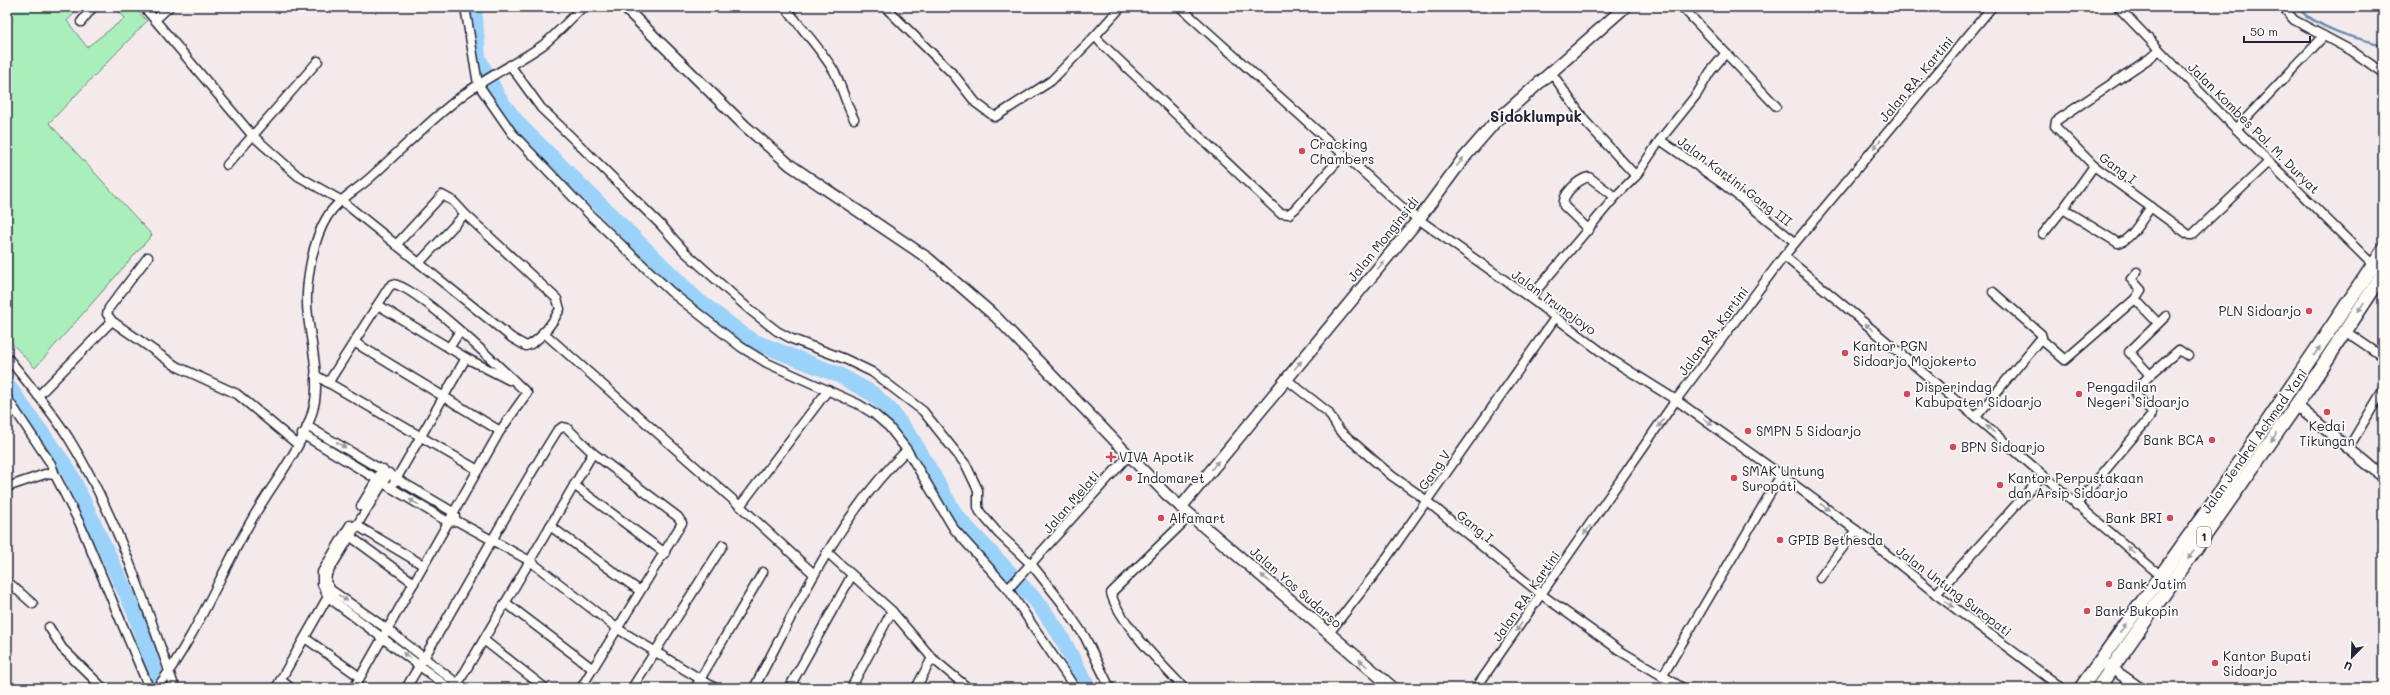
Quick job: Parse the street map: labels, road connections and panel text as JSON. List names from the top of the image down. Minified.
{"streets":{"highway":["Jalan Jendral Achmad Yani","1"],"main road":["Jalan Monginsidi","Jalan Yos Sudarso"],"street":["Jalan RA. Kartini","Jalan Kombes Pol. M. Duryat","Gang I","Jalan Kartini Gang III","Jalan Trunojoyo","Gang V","Jalan Melati","Jalan Untung Suropati"]},"crossings":[["Jalan RA. Kartini","Gang I"],["Jalan RA. Kartini","Jalan Kartini Gang III"],["Jalan RA. Kartini","Jalan Trunojoyo"],["Jalan RA. Kartini","Jalan Untung Suropati"],["Jalan Kombes Pol. M. Duryat","Gang I"],["Jalan Kombes Pol. M. Duryat","Jalan Jendral Achmad Yani"],["Gang I","Jalan Monginsidi"],["Gang I","Gang V"],["Jalan Monginsidi","Jalan Trunojoyo"],["Jalan Monginsidi","Jalan Yos Sudarso"],["Jalan Trunojoyo","Gang V"],["Jalan Trunojoyo","Jalan Untung Suropati"],["Gang V","Jalan Yos Sudarso"]],"one_way":["Jalan RA. Kartini","Jalan Monginsidi","Jalan Yos Sudarso","Jalan Untung Suropati"],"districts":["Sidoklumpuk"],"places":{"other":["Cracking Chambers","PLN Sidoarjo","Kantor PGN Sidoarjo Mojokerto","Disperindag Kabupaten Sidoarjo","Pengadilan Negeri Sidoarjo","Kedai Tikungan","SMPN 5 Sidoarjo","Bank BCA","BPN Sidoarjo","Indomaret","SMAK Untung Suropati","Kantor Perpustakaan dan Arsip Sidoarjo","Alfamart","Bank BRI","GPIB Bethesda","Bank Jatim","Bank Bukopin","Kantor Bupati Sidoarjo"],"health":["VIVA Apotik"]},"scale_bar":"50 m","north":"bottom left"}
